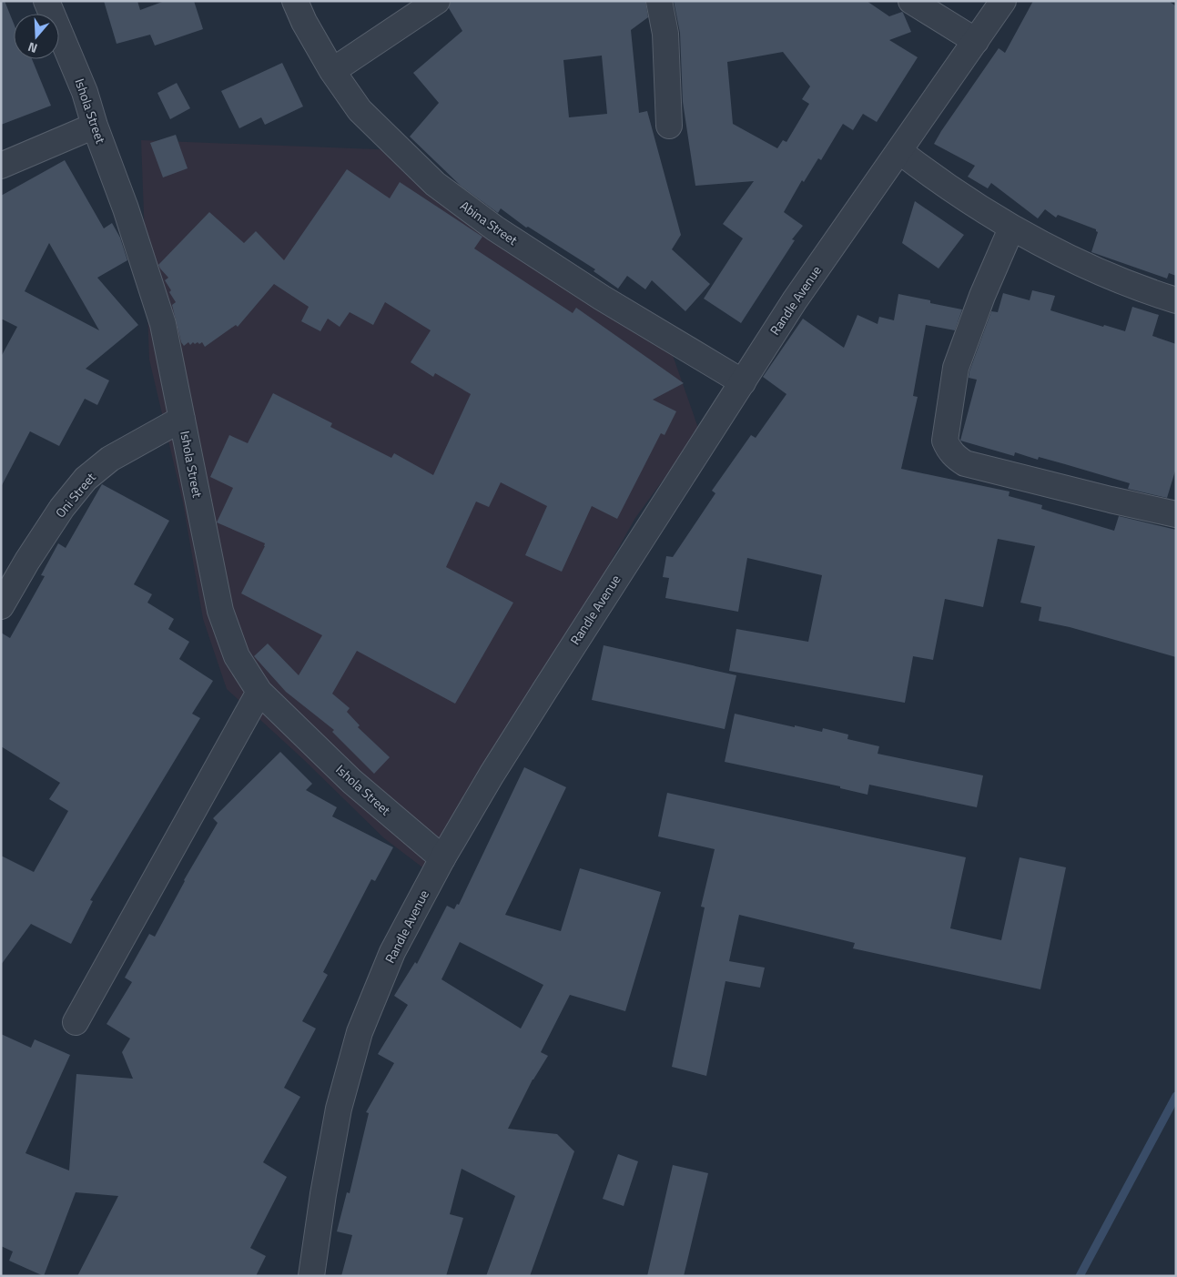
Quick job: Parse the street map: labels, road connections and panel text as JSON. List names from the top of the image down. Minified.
{"streets":{"street":["Ishola Street","Abina Street","Randle Avenue","Oni Street"]},"crossings":[["Ishola Street","Randle Avenue"],["Ishola Street","Oni Street"],["Abina Street","Randle Avenue"]],"north":"bottom"}
